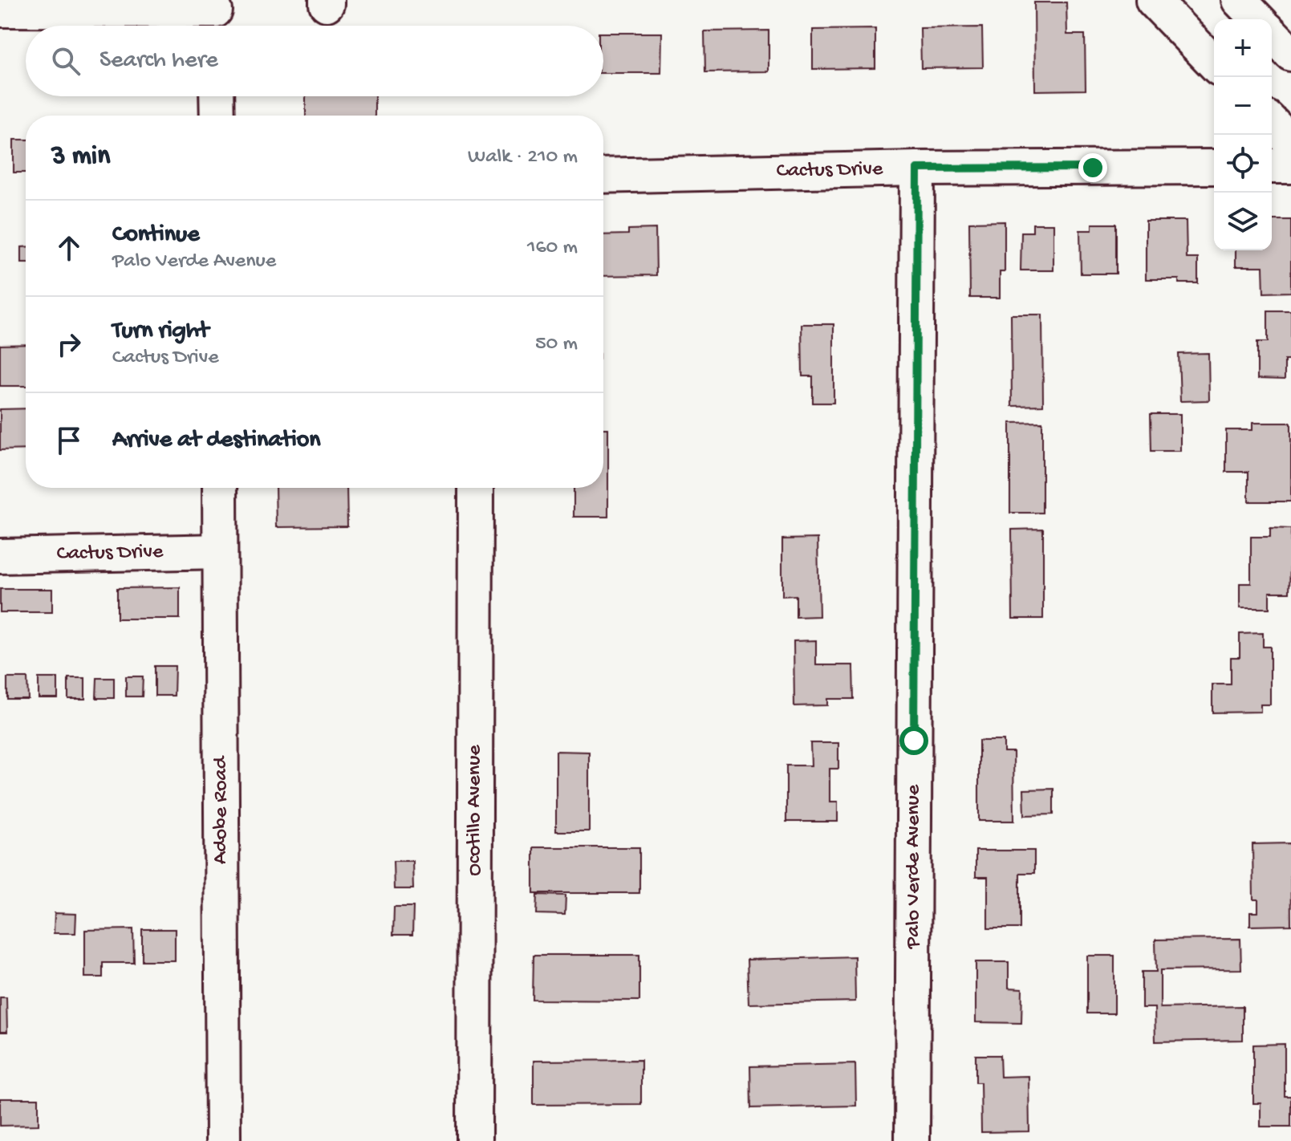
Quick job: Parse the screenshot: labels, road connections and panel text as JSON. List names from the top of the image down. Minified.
{"streets":{"street":["Cactus Drive","Adobe Road","Ocotillo Avenue","Palo Verde Avenue"]},"crossings":[["Cactus Drive","Adobe Road"],["Cactus Drive","Palo Verde Avenue"]],"page":{"map_buttons":["+","−"],"search":"Search here","heading":["3 min","Walk · 210 m"],"list":[["Continue","Palo Verde Avenue","160 m"],["Turn right","Cactus Drive","50 m"],"Arrive at destination"]}}
